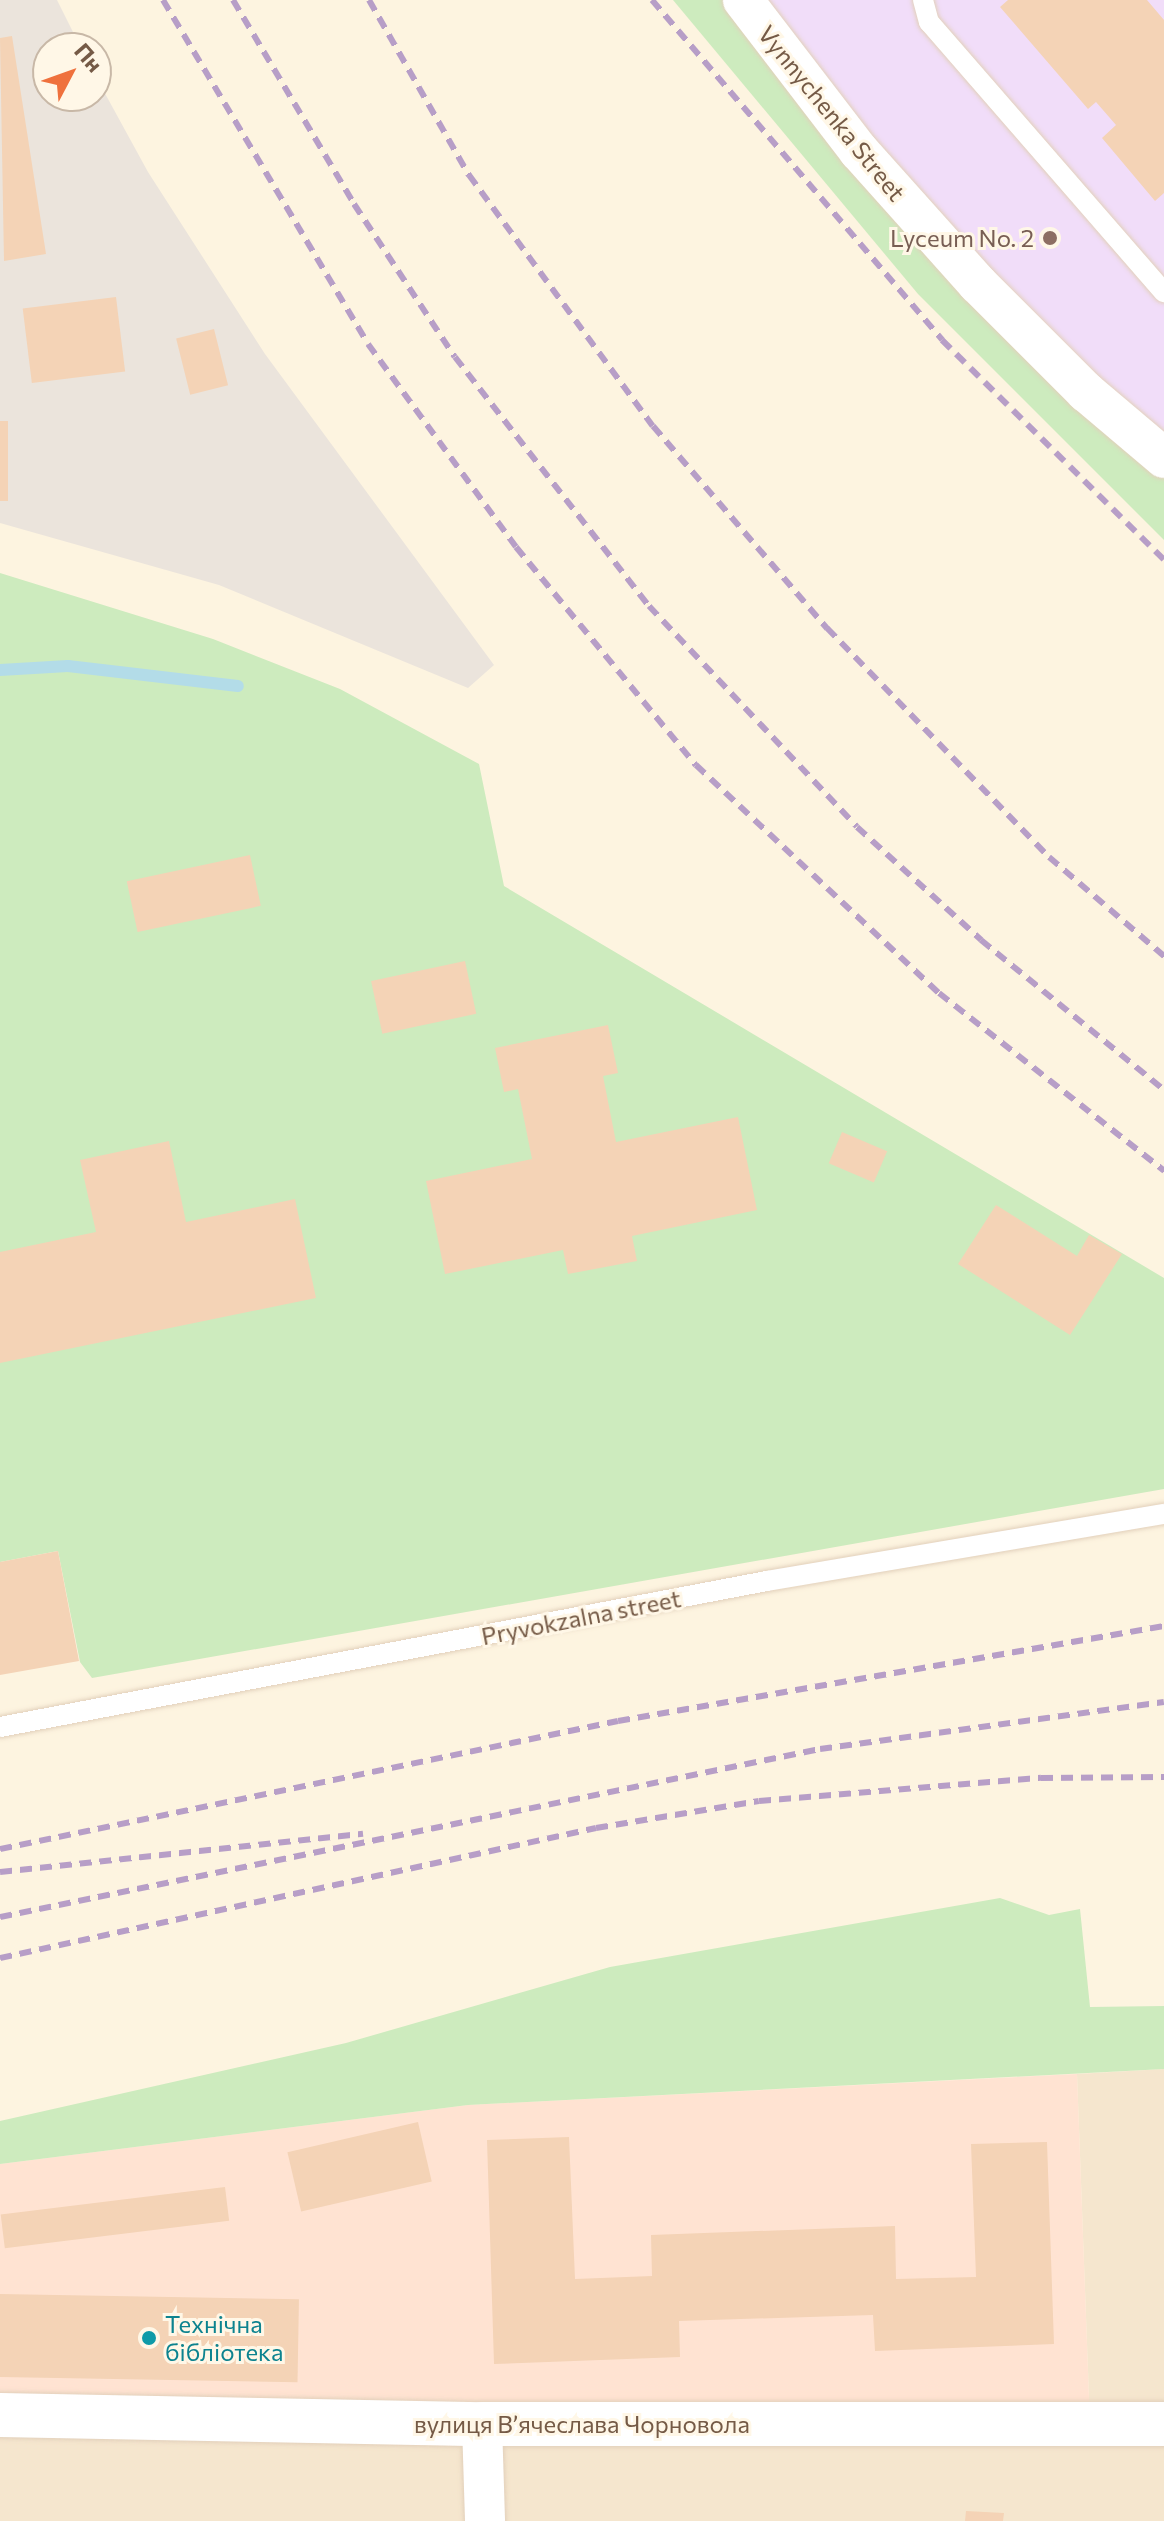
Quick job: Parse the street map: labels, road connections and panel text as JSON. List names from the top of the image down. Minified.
{"streets":{"street":["Vynnychenka Street","вулиця Вʼячеслава Чорновола"],"lane":["Pryvokzalna street"]},"places":["Lyceum No. 2","Технічна бібліотека"],"north":"top right"}
